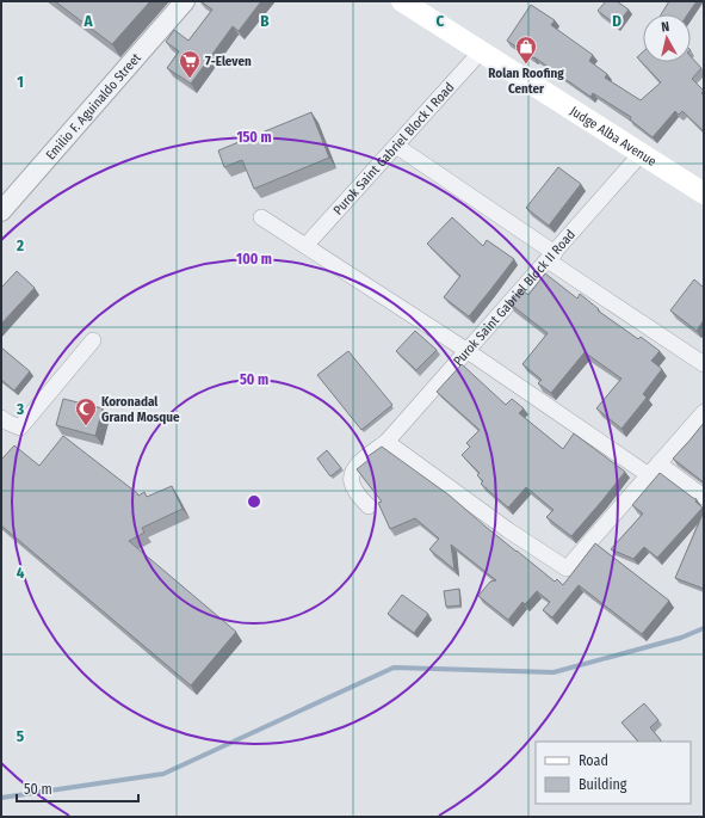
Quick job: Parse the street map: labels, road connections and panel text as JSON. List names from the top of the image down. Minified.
{"streets":{"main road":["Judge Alba Avenue"],"street":["Emilio F. Aguinaldo Street","Purok Saint Gabriel Block I Road","Purok Saint Gabriel Block II Road"]},"crossings":[["Judge Alba Avenue","Purok Saint Gabriel Block I Road"],["Judge Alba Avenue","Purok Saint Gabriel Block II Road"]],"places":{"shop":["Rolan Roofing Center"],"supermarket":["7-Eleven"],"mosque":["Koronadal Grand Mosque"]},"legend":["Road","Building"],"scale_bar":"50 m","north":"top","grid":{"columns":["A","B","C","D"],"rows":["1","2","3","4","5"]},"rings":["150 m","100 m","50 m"]}
